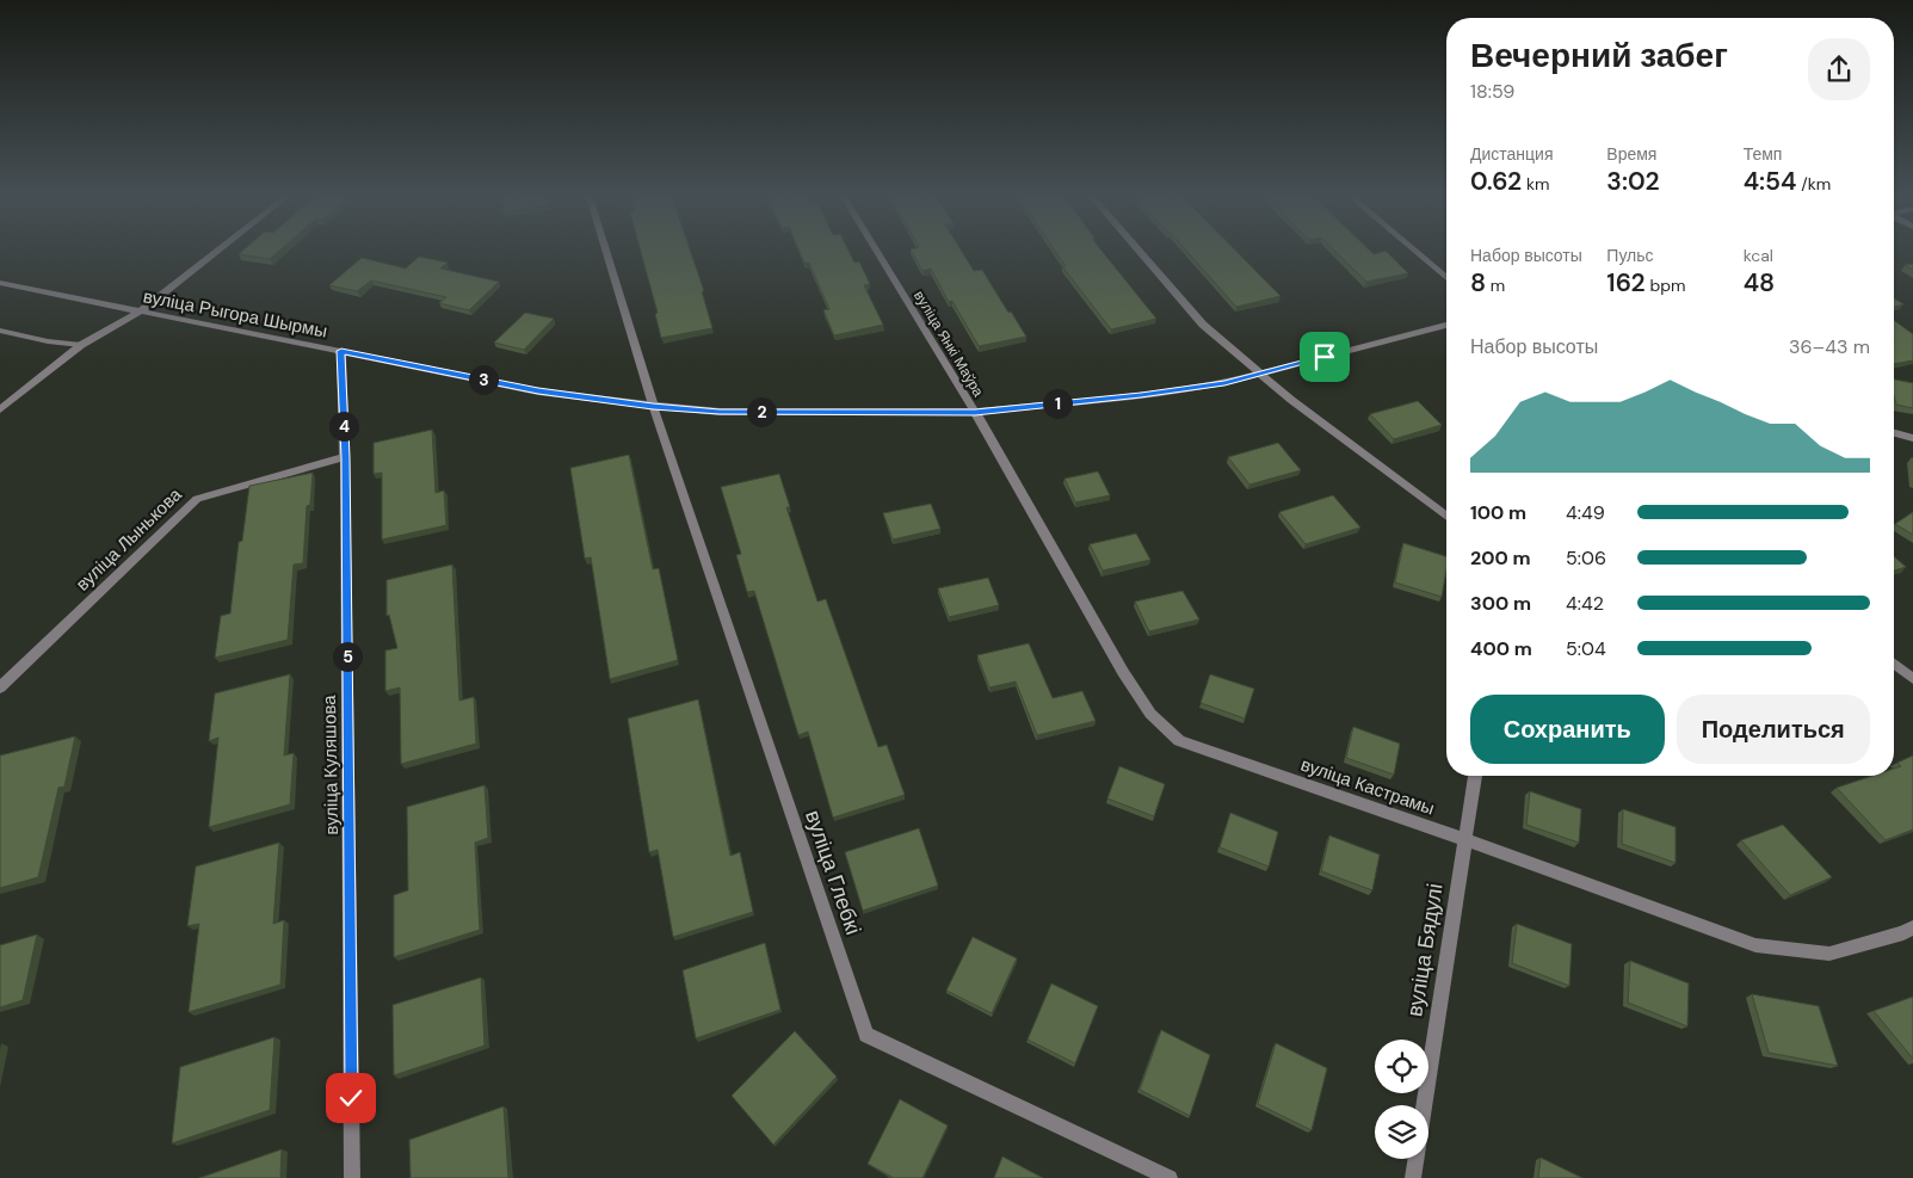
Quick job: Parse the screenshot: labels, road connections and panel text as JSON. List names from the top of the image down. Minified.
{"streets":{"street":["вуліца Рыгора Шырмы","вуліца Янкі Маўра","вуліца Лынькова","вуліца Куляшова","вуліца Кастрамы","вуліца Глебкі","вуліца Бядулі"]},"crossings":[["вуліца Рыгора Шырмы","вуліца Янкі Маўра"],["вуліца Рыгора Шырмы","вуліца Куляшова"],["вуліца Рыгора Шырмы","вуліца Кастрамы"],["вуліца Рыгора Шырмы","вуліца Глебкі"],["вуліца Янкі Маўра","вуліца Кастрамы"],["вуліца Лынькова","вуліца Куляшова"],["вуліца Кастрамы","вуліца Бядулі"]],"page":{"heading":["Вечерний забег","18:59"],"stats":[["Дистанция","0.62 km"],["Время","3:02"],["Темп","4:54 /km"],["Набор высоты","8 m"],["Пульс","162 bpm"],["kcal","48"]],"chart":["Набор высоты","36–43 m"],"pins":["3","1","2","4","5"],"list":[{"name":"100 m","note":"4:49"},{"name":"200 m","note":"5:06"},{"name":"300 m","note":"4:42"},{"name":"400 m","note":"5:04"}],"buttons":["Сохранить","Поделиться"]}}
